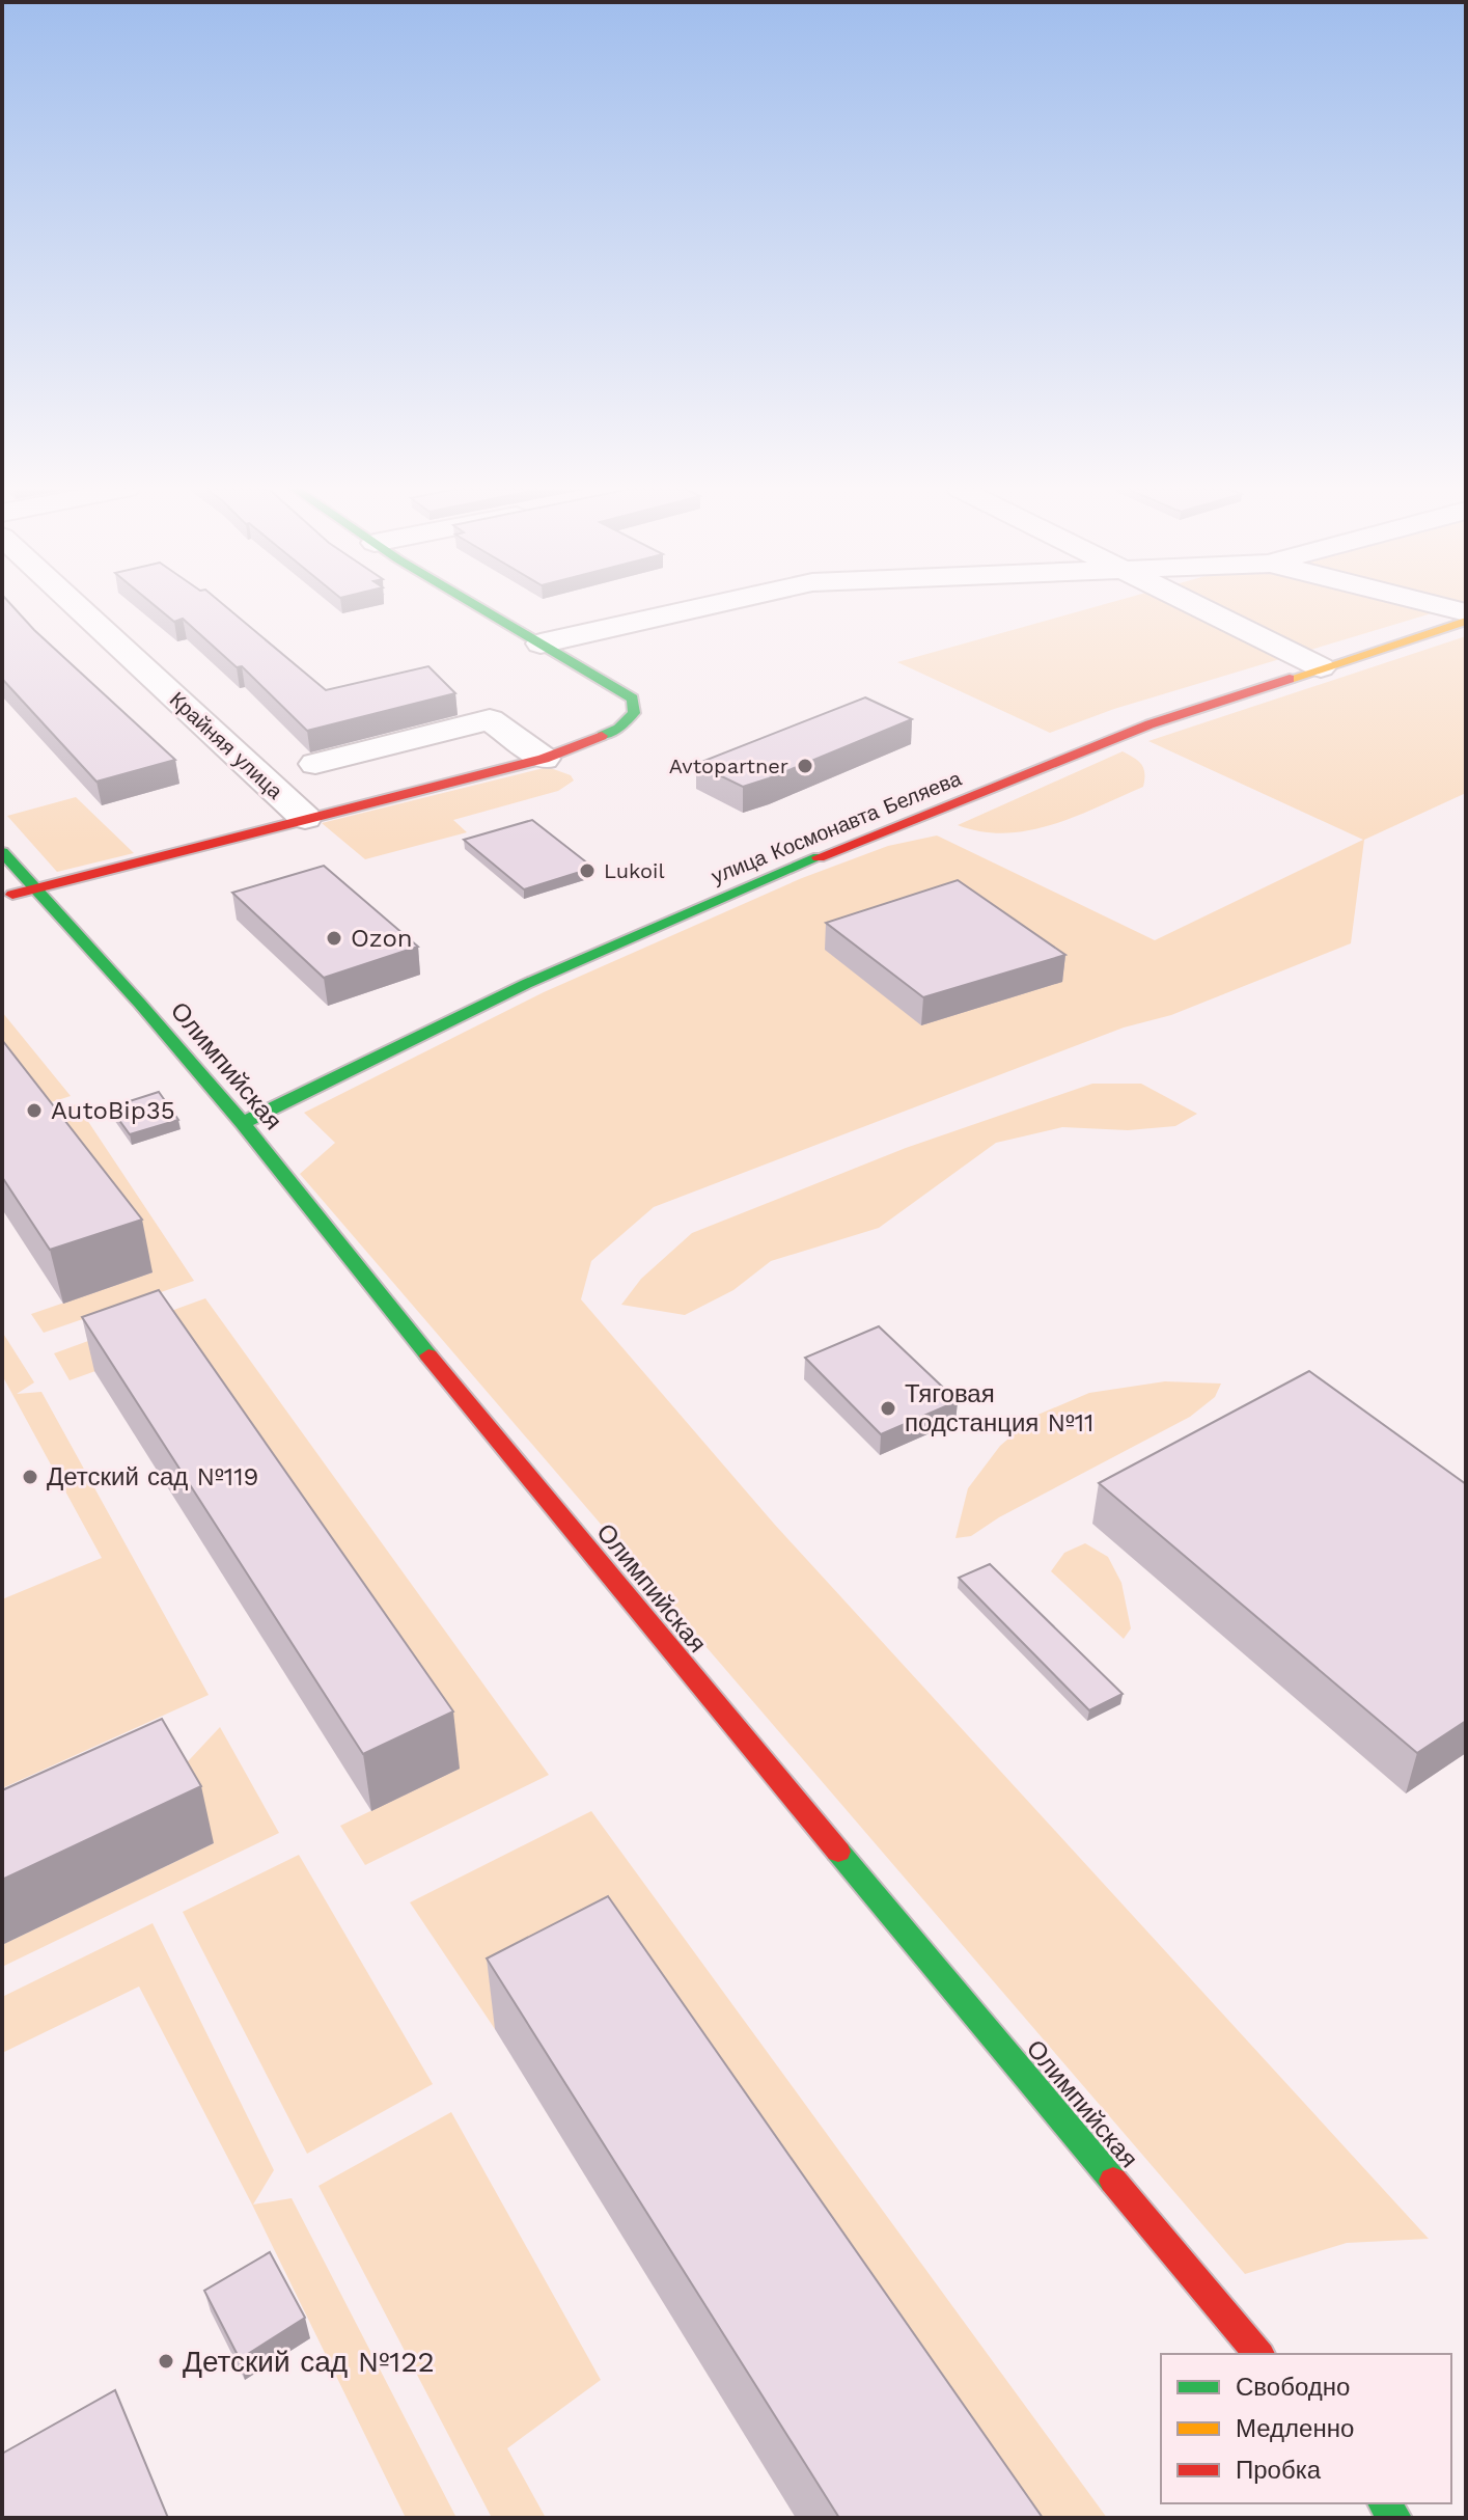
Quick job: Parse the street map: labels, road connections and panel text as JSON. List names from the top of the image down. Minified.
{"streets":{"street":["Крайняя улица","улица Космонавта Беляева","Олимпийская"]},"crossings":[["улица Космонавта Беляева","Олимпийская"]],"places":["Avtopartner","Lukoil","Ozon","AutoBip35","Тяговая подстанция №11","Детский сад №119","Детский сад №122"],"legend":["Свободно","Медленно","Пробка"]}
